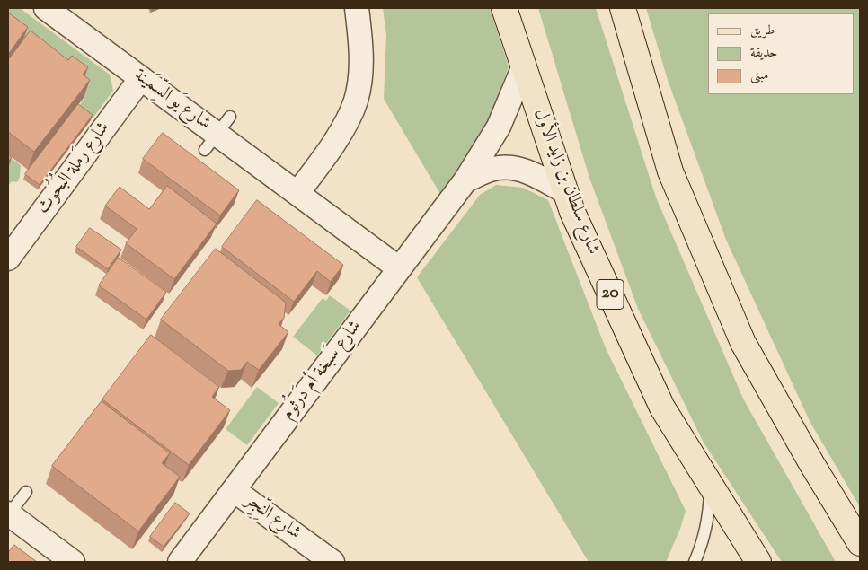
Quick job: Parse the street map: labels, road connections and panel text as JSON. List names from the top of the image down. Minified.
{"streets":{"main road":["شارع سلطان بن زايد الأول","20"],"street":["شارع يَو السِّمَينة","شارع رَملة البُحُوث","شارع سَبخة أم دَرثُوم","شارع النِّجِر"]},"crossings":[["شارع يَو السِّمَينة","شارع رَملة البُحُوث"],["شارع يَو السِّمَينة","شارع سَبخة أم دَرثُوم"],["شارع سلطان بن زايد الأول","شارع سَبخة أم دَرثُوم"],["شارع سَبخة أم دَرثُوم","شارع النِّجِر"]],"legend":["طريق","حديقة","مبنى"]}
